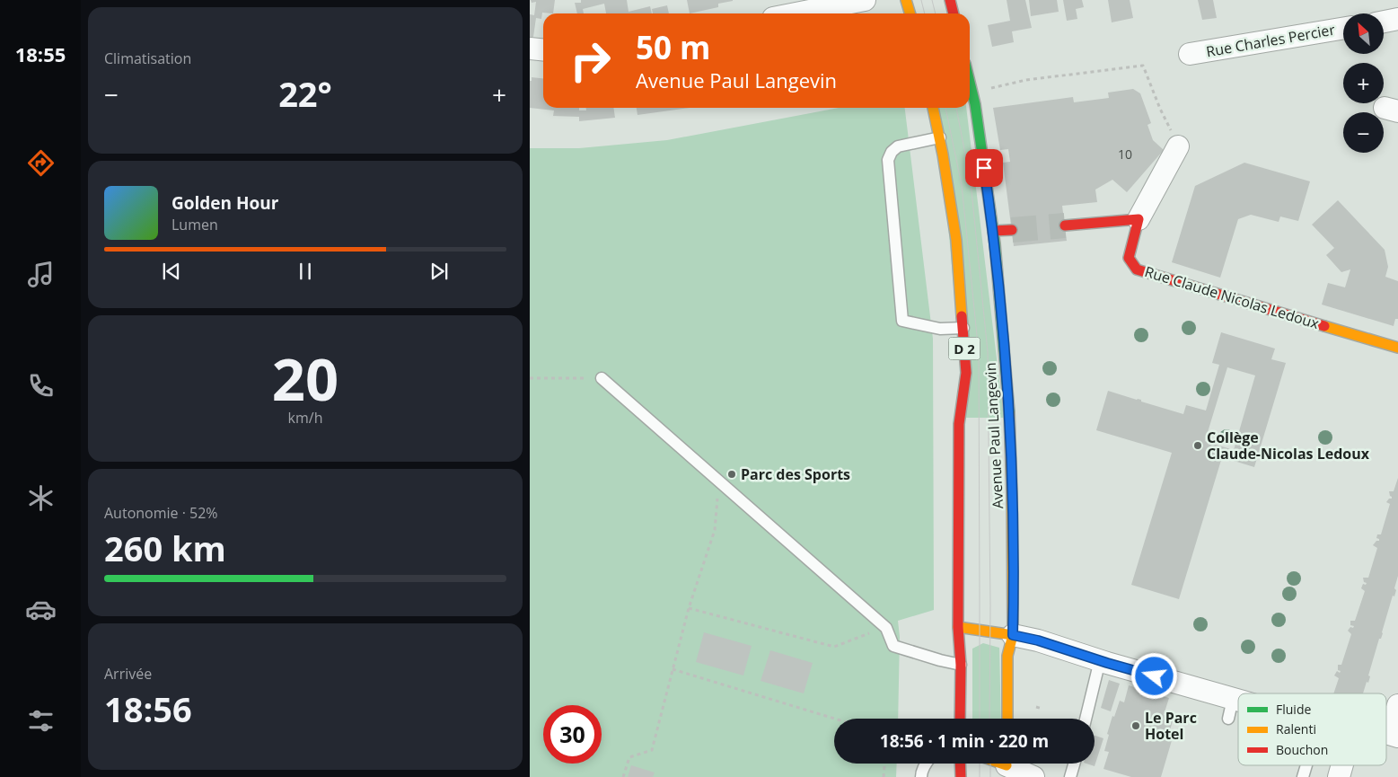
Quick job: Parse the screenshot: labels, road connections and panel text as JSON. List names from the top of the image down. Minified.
{"streets":{"main road":["Rue Claude Nicolas Ledoux","D 2","Avenue Paul Langevin"],"street":["Rue Charles Percier"]},"places":["Collège Claude-Nicolas Ledoux","Parc des Sports","Le Parc Hotel"],"house_numbers":["10"],"legend":["Fluide","Ralenti","Bouchon"],"north":"top left","page":{"tabs":"18:55","tile":["Climatisation",["20","km/h"],["Autonomie · 52%","260 km"],["Arrivée","18:56"]],"map_buttons":["+","−"],"turn":["50 m","Avenue Paul Langevin"],"heat":["−","22°","+"],"song":["Golden Hour","Lumen"],"limit":"30","trip":"18:56 · 1 min · 220 m"}}
